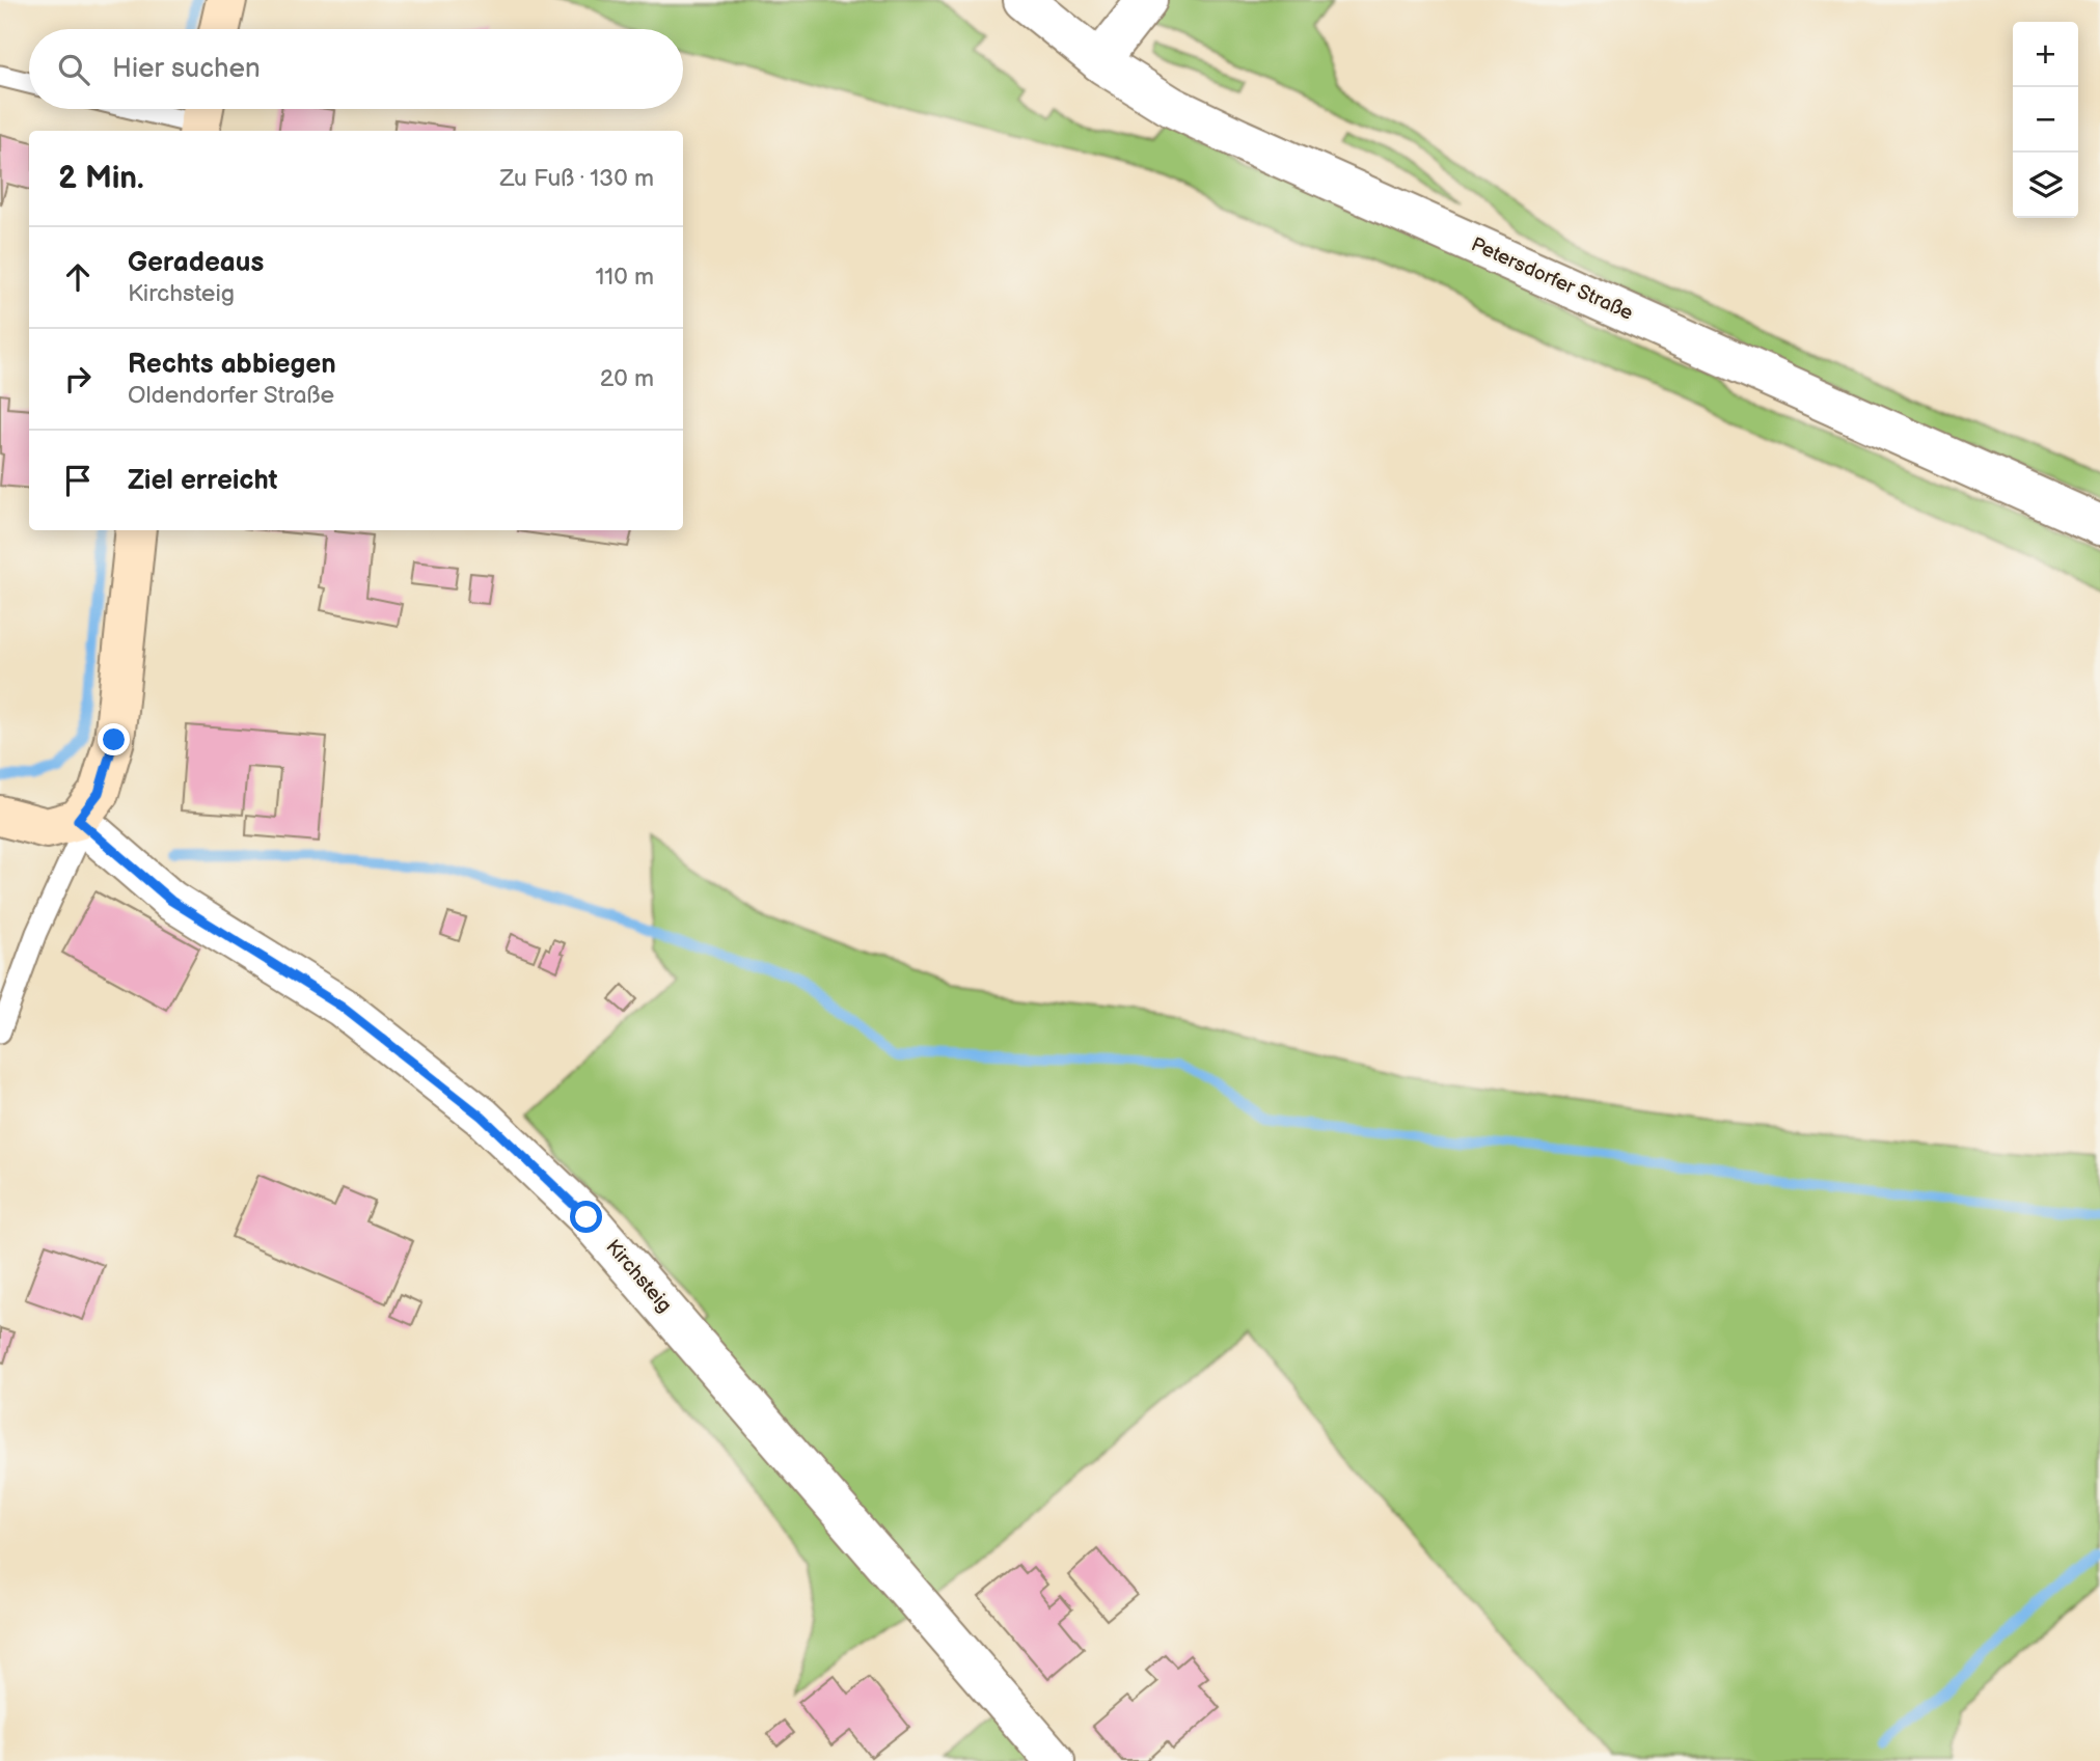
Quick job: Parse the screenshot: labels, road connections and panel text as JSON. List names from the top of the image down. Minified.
{"streets":{"street":["Petersdorfer Straße","Kirchsteig"]},"page":{"map_buttons":["+","−"],"search":"Hier suchen","heading":["2 Min.","Zu Fuß · 130 m"],"list":[["Geradeaus","Kirchsteig","110 m"],["Rechts abbiegen","Oldendorfer Straße","20 m"],"Ziel erreicht"]}}
